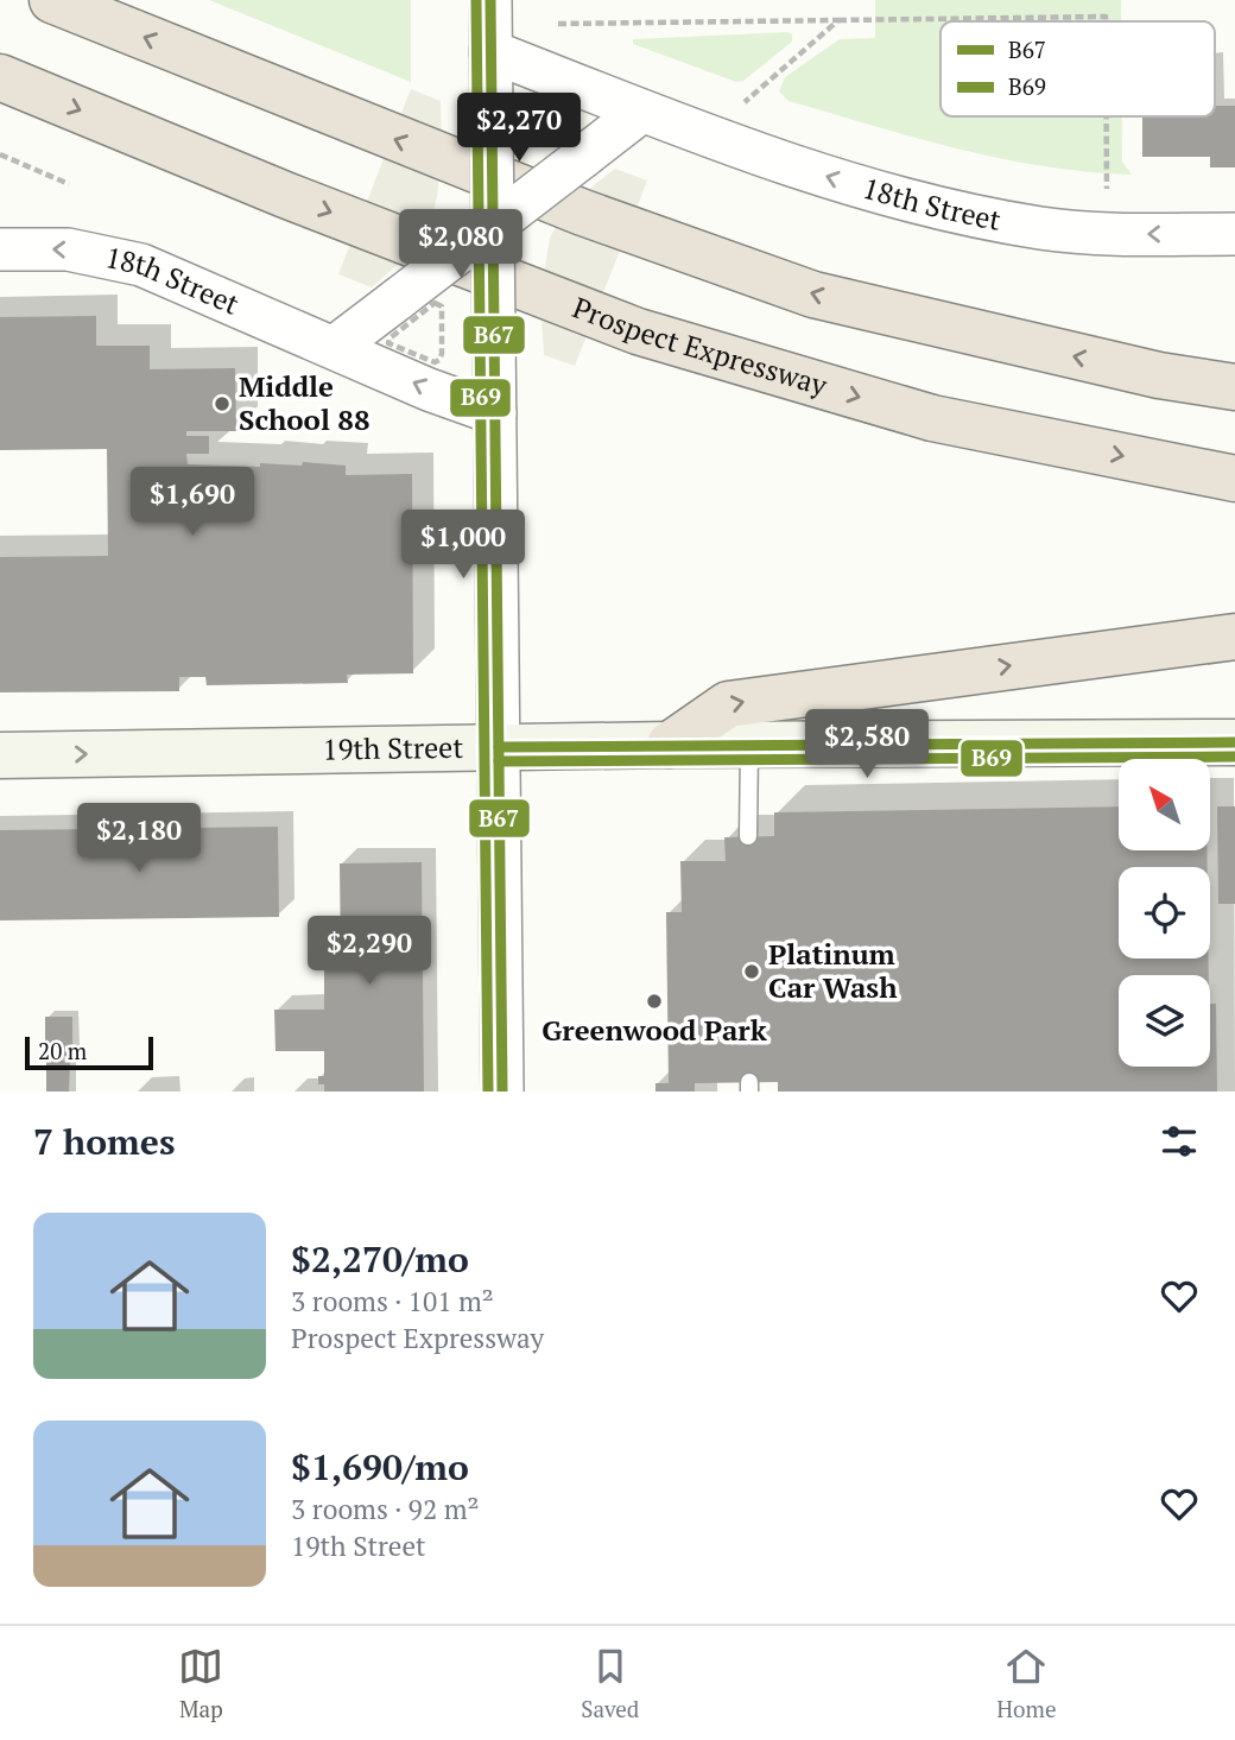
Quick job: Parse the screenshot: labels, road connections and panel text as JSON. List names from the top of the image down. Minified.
{"streets":{"highway":["Prospect Expressway"],"main road":["19th Street"],"street":["18th Street"]},"one_way":["18th Street","19th Street"],"places":["Middle School 88","Platinum Car Wash","Greenwood Park"],"lines":["transit line B67","transit line B69"],"legend":["B67","B69"],"scale_bar":"20 m","north":"top left","page":{"price":["$2,270","$2,080","$1,690","$1,000","$2,580","$2,180","$2,290"],"scale":"20 m","heading":"7 homes","list":[{"name":"$2,270/mo","note":"3 rooms · 101 m² · Prospect Expressway"},{"name":"$1,690/mo","note":"3 rooms · 92 m² · 19th Street"}],"tabs":["Map","Saved","Home"]}}
